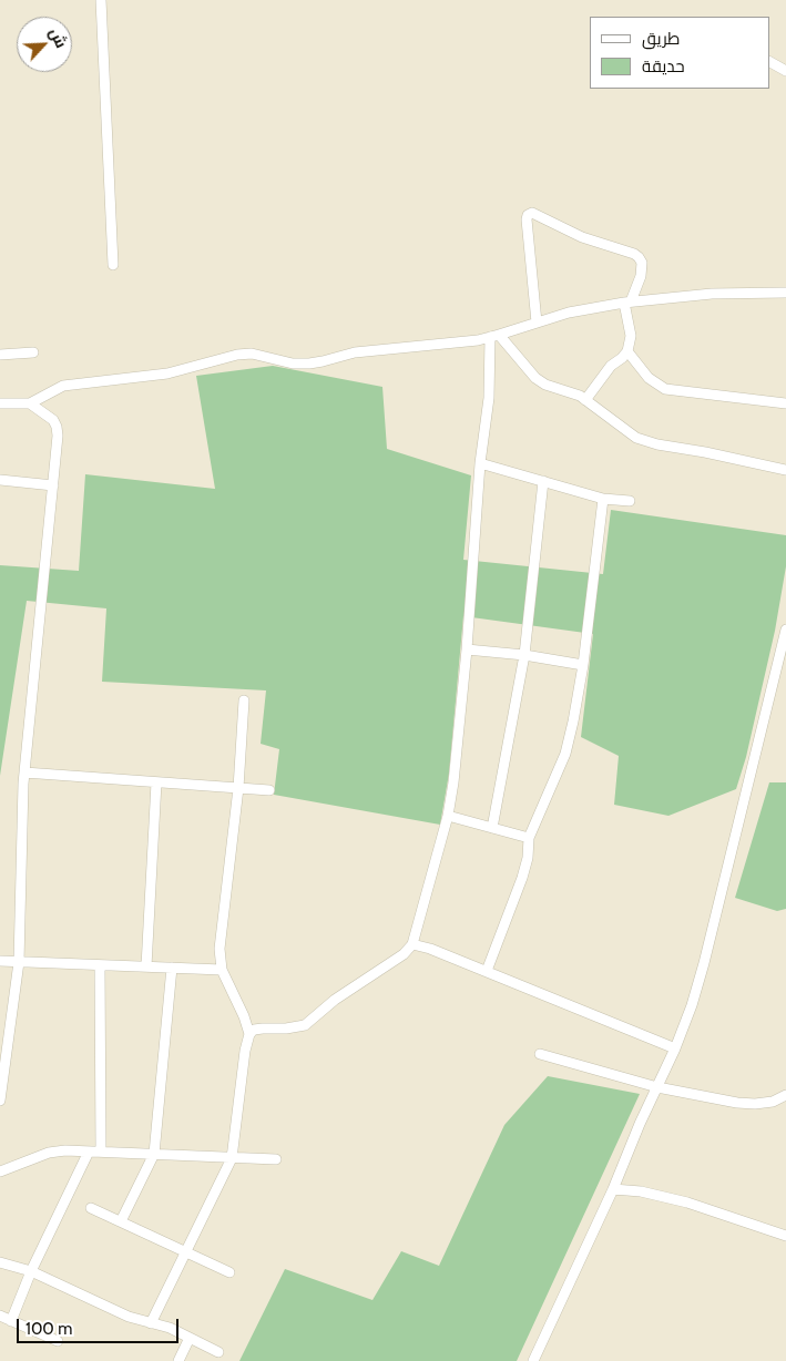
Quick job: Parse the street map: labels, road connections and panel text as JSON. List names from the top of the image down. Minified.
{"legend":["طريق","حديقة"],"scale_bar":"100 m","north":"top right"}
